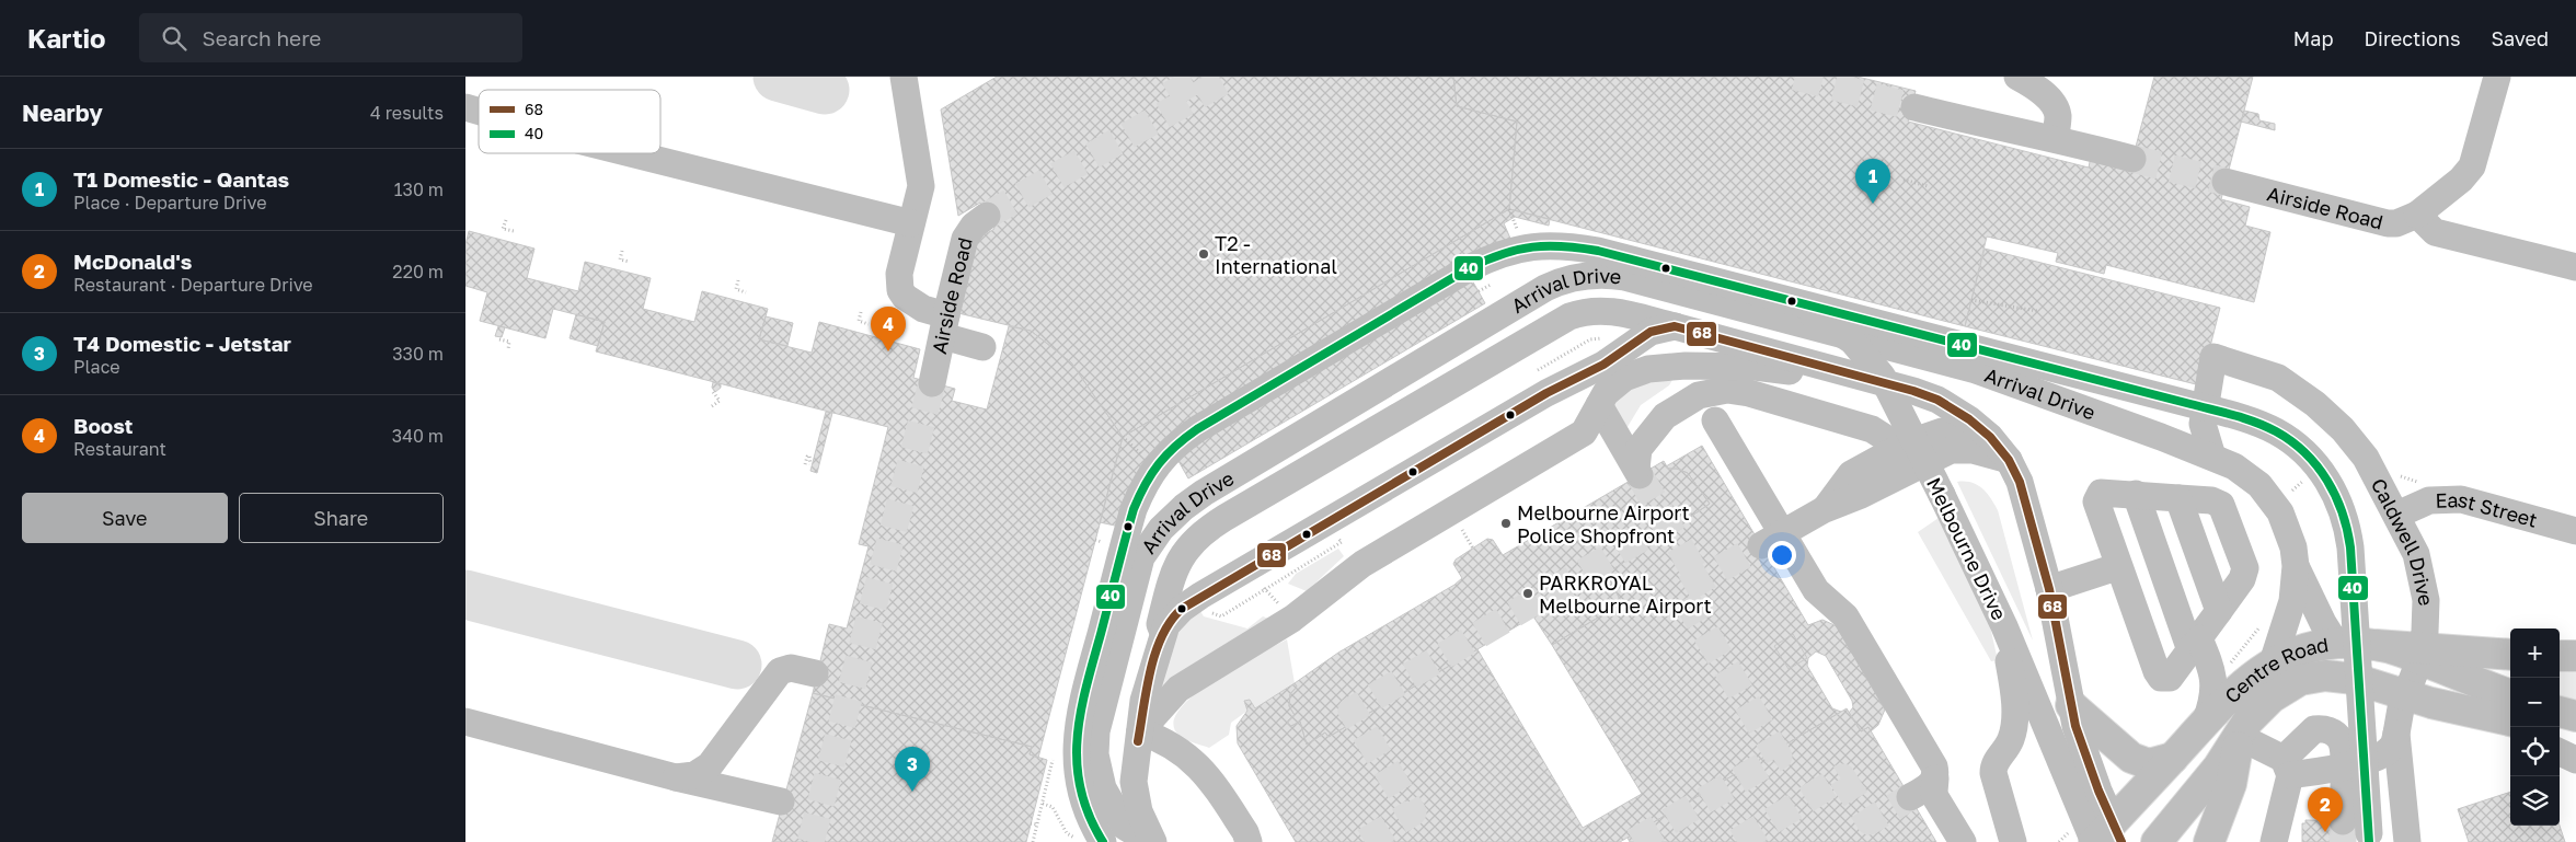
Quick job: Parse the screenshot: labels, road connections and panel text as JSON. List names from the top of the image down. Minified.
{"streets":{"main road":["Arrival Drive","Centre Road"],"street":["Airside Road","East Street","Caldwell Drive","Melbourne Drive"]},"crossings":[["Arrival Drive","Centre Road"],["East Street","Caldwell Drive"],["Caldwell Drive","Centre Road"],["Melbourne Drive","Centre Road"]],"places":["T2 - International","Melbourne Airport Police Shopfront","PARKROYAL Melbourne Airport"],"lines":["transit line 40","transit line 68"],"legend":["68","40"],"page":{"header":"Kartio","search":"Search here","nav":["Map","Directions","Saved"],"heading":["Nearby","4 results"],"list":[{"mark":"1","name":"T1 Domestic - Qantas","note":"Place · Departure Drive","value":"130 m"},{"mark":"2","name":"McDonald's","note":"Restaurant · Departure Drive","value":"220 m"},{"mark":"3","name":"T4 Domestic - Jetstar","note":"Place","value":"330 m"},{"mark":"4","name":"Boost","note":"Restaurant","value":"340 m"}],"pins":["1","4","3","2"],"buttons":["Save","Share"],"map_buttons":["+","−"]}}
